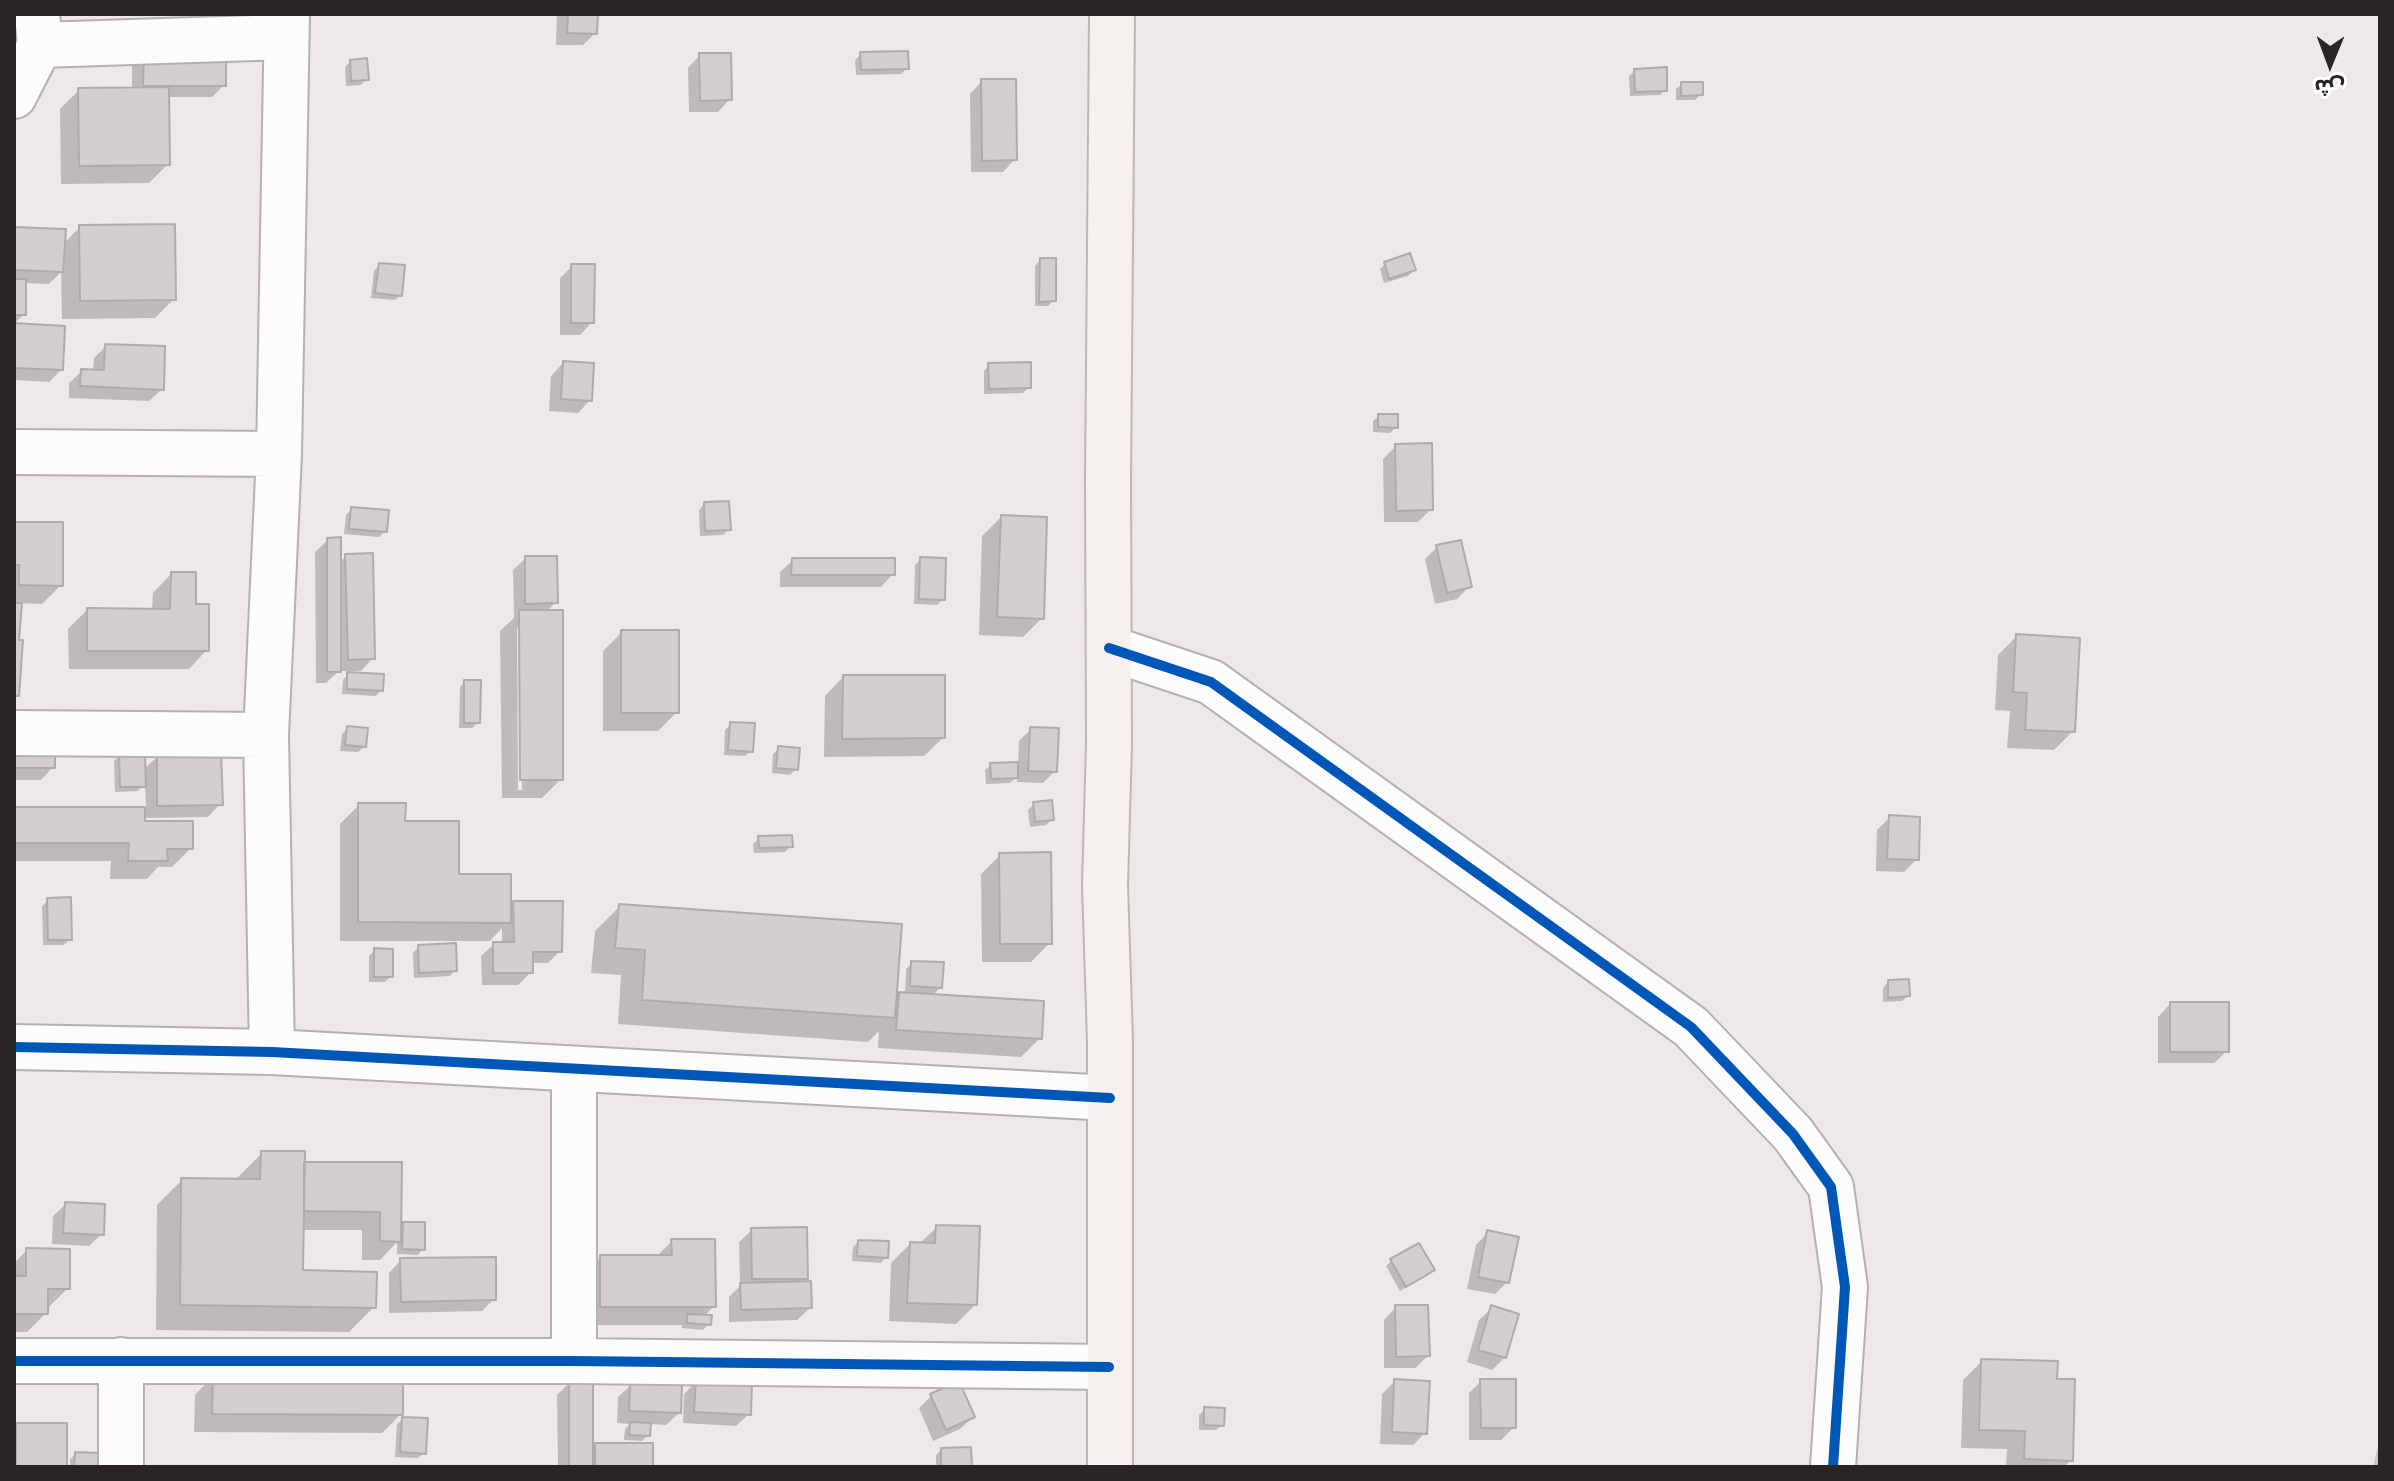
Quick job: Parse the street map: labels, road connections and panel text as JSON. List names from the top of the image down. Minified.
{"north":"bottom"}
